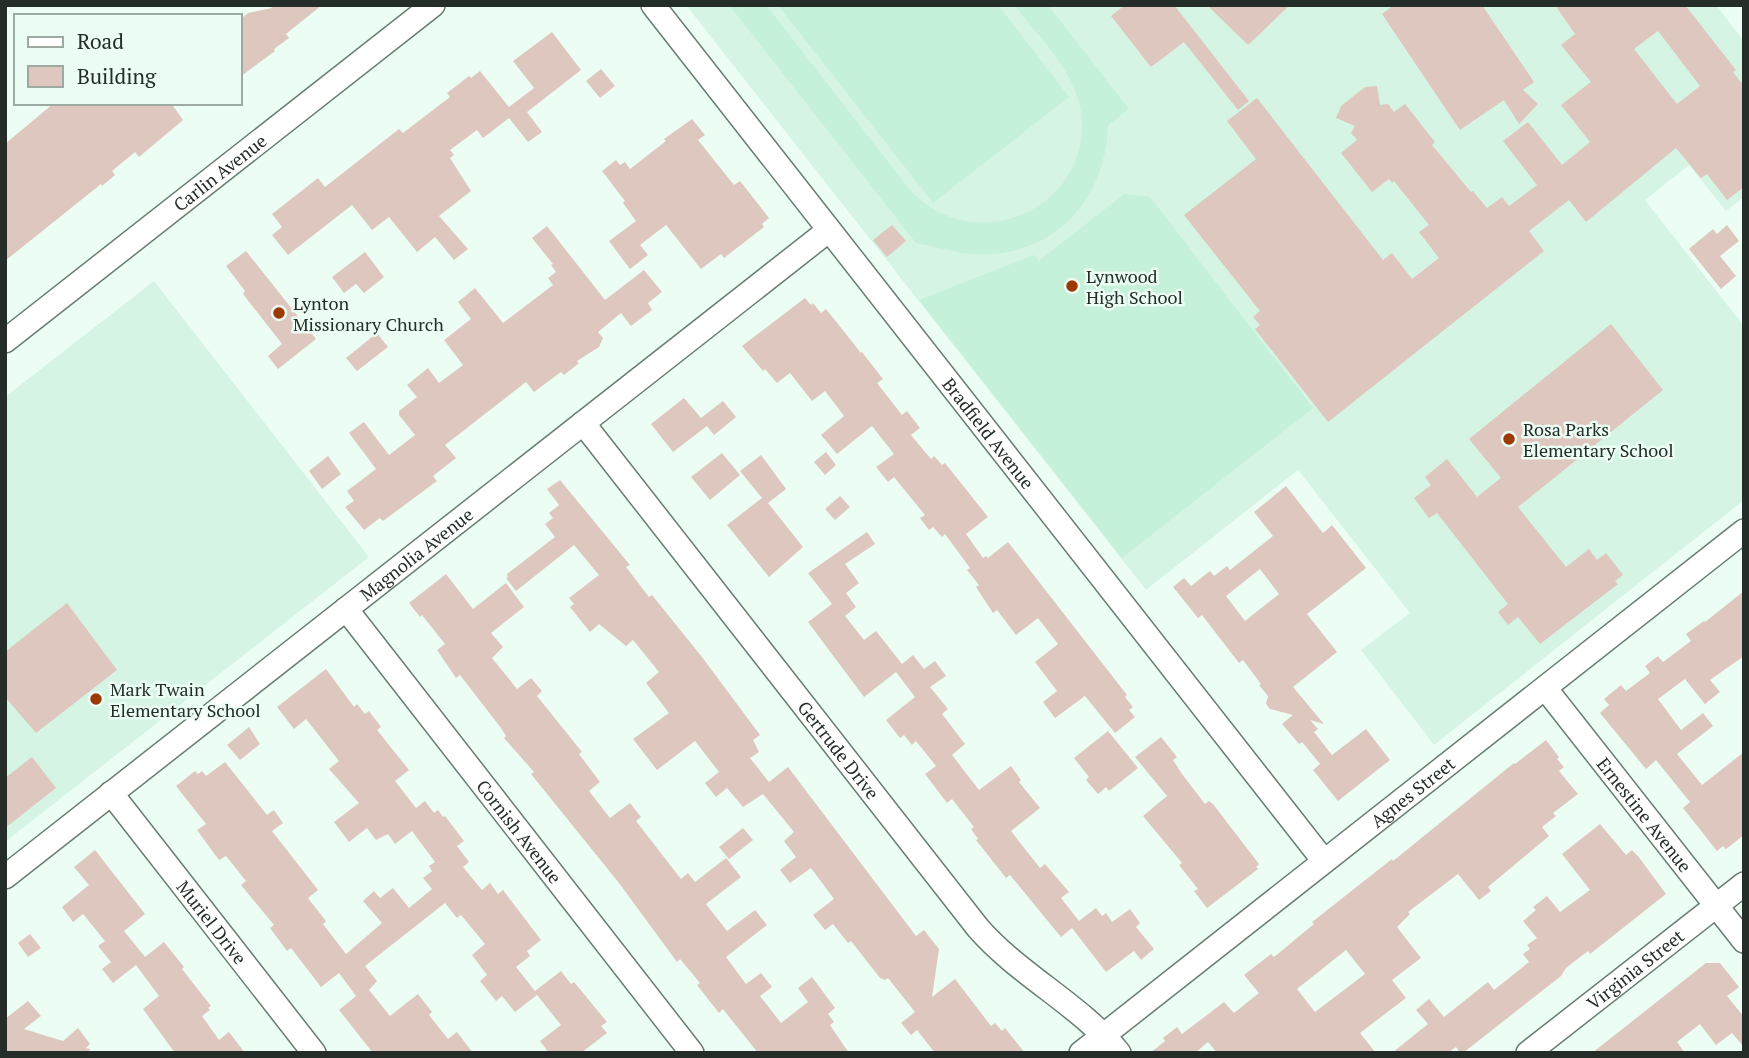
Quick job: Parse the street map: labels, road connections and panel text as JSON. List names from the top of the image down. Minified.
{"streets":{"street":["Carlin Avenue","Bradfield Avenue","Magnolia Avenue","Gertrude Drive","Agnes Street","Ernestine Avenue","Cornish Avenue","Muriel Drive","Virginia Street"]},"crossings":[["Bradfield Avenue","Magnolia Avenue"],["Bradfield Avenue","Agnes Street"],["Magnolia Avenue","Gertrude Drive"],["Magnolia Avenue","Cornish Avenue"],["Magnolia Avenue","Muriel Drive"],["Gertrude Drive","Agnes Street"],["Agnes Street","Ernestine Avenue"],["Ernestine Avenue","Virginia Street"]],"places":["Lynwood High School","Lynton Missionary Church","Rosa Parks Elementary School","Mark Twain Elementary School"],"legend":["Road","Building"]}
